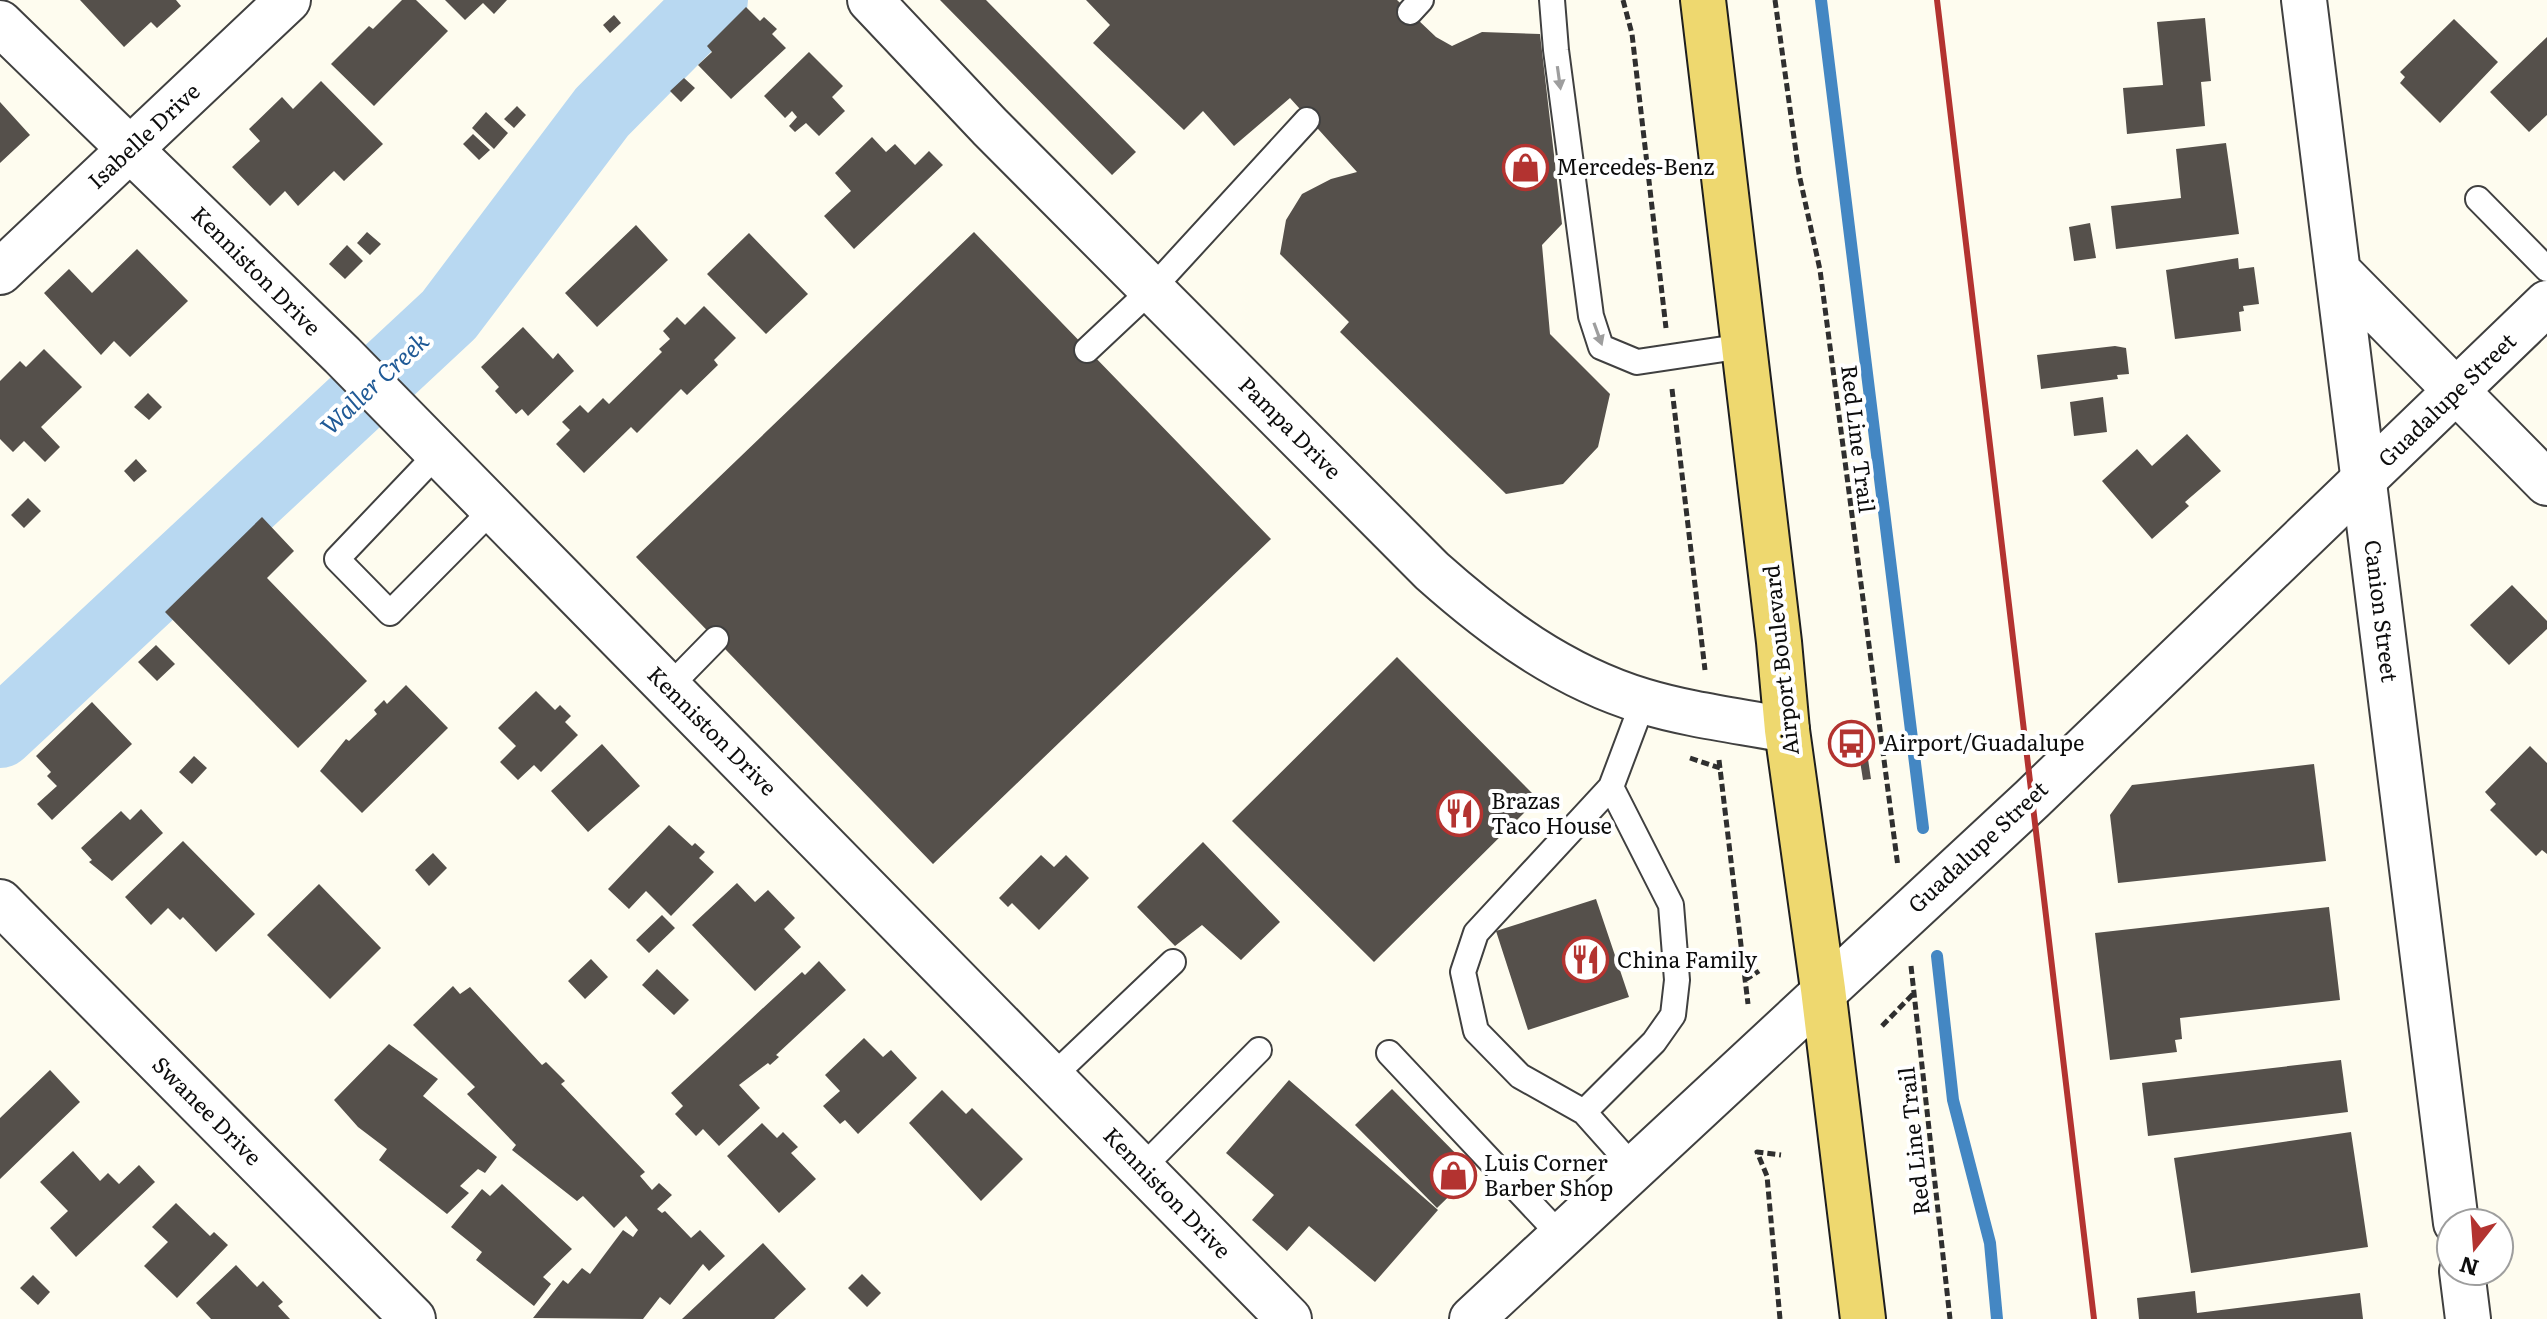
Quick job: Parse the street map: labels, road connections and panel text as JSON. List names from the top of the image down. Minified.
{"streets":{"main road":["Airport Boulevard"],"street":["Isabelle Drive","Kenniston Drive","Guadalupe Street","Pampa Drive","Canion Street","Swanee Drive"],"path":["Red Line Trail"]},"crossings":[["Isabelle Drive","Kenniston Drive"],["Guadalupe Street","Canion Street"],["Guadalupe Street","Airport Boulevard"],["Pampa Drive","Airport Boulevard"]],"water":["Waller Creek"],"places":{"shop":["Mercedes-Benz","Luis Corner Barber Shop"],"bus stop":["Airport/Guadalupe"],"restaurant":["Brazas Taco House","China Family"]},"north":"bottom"}
